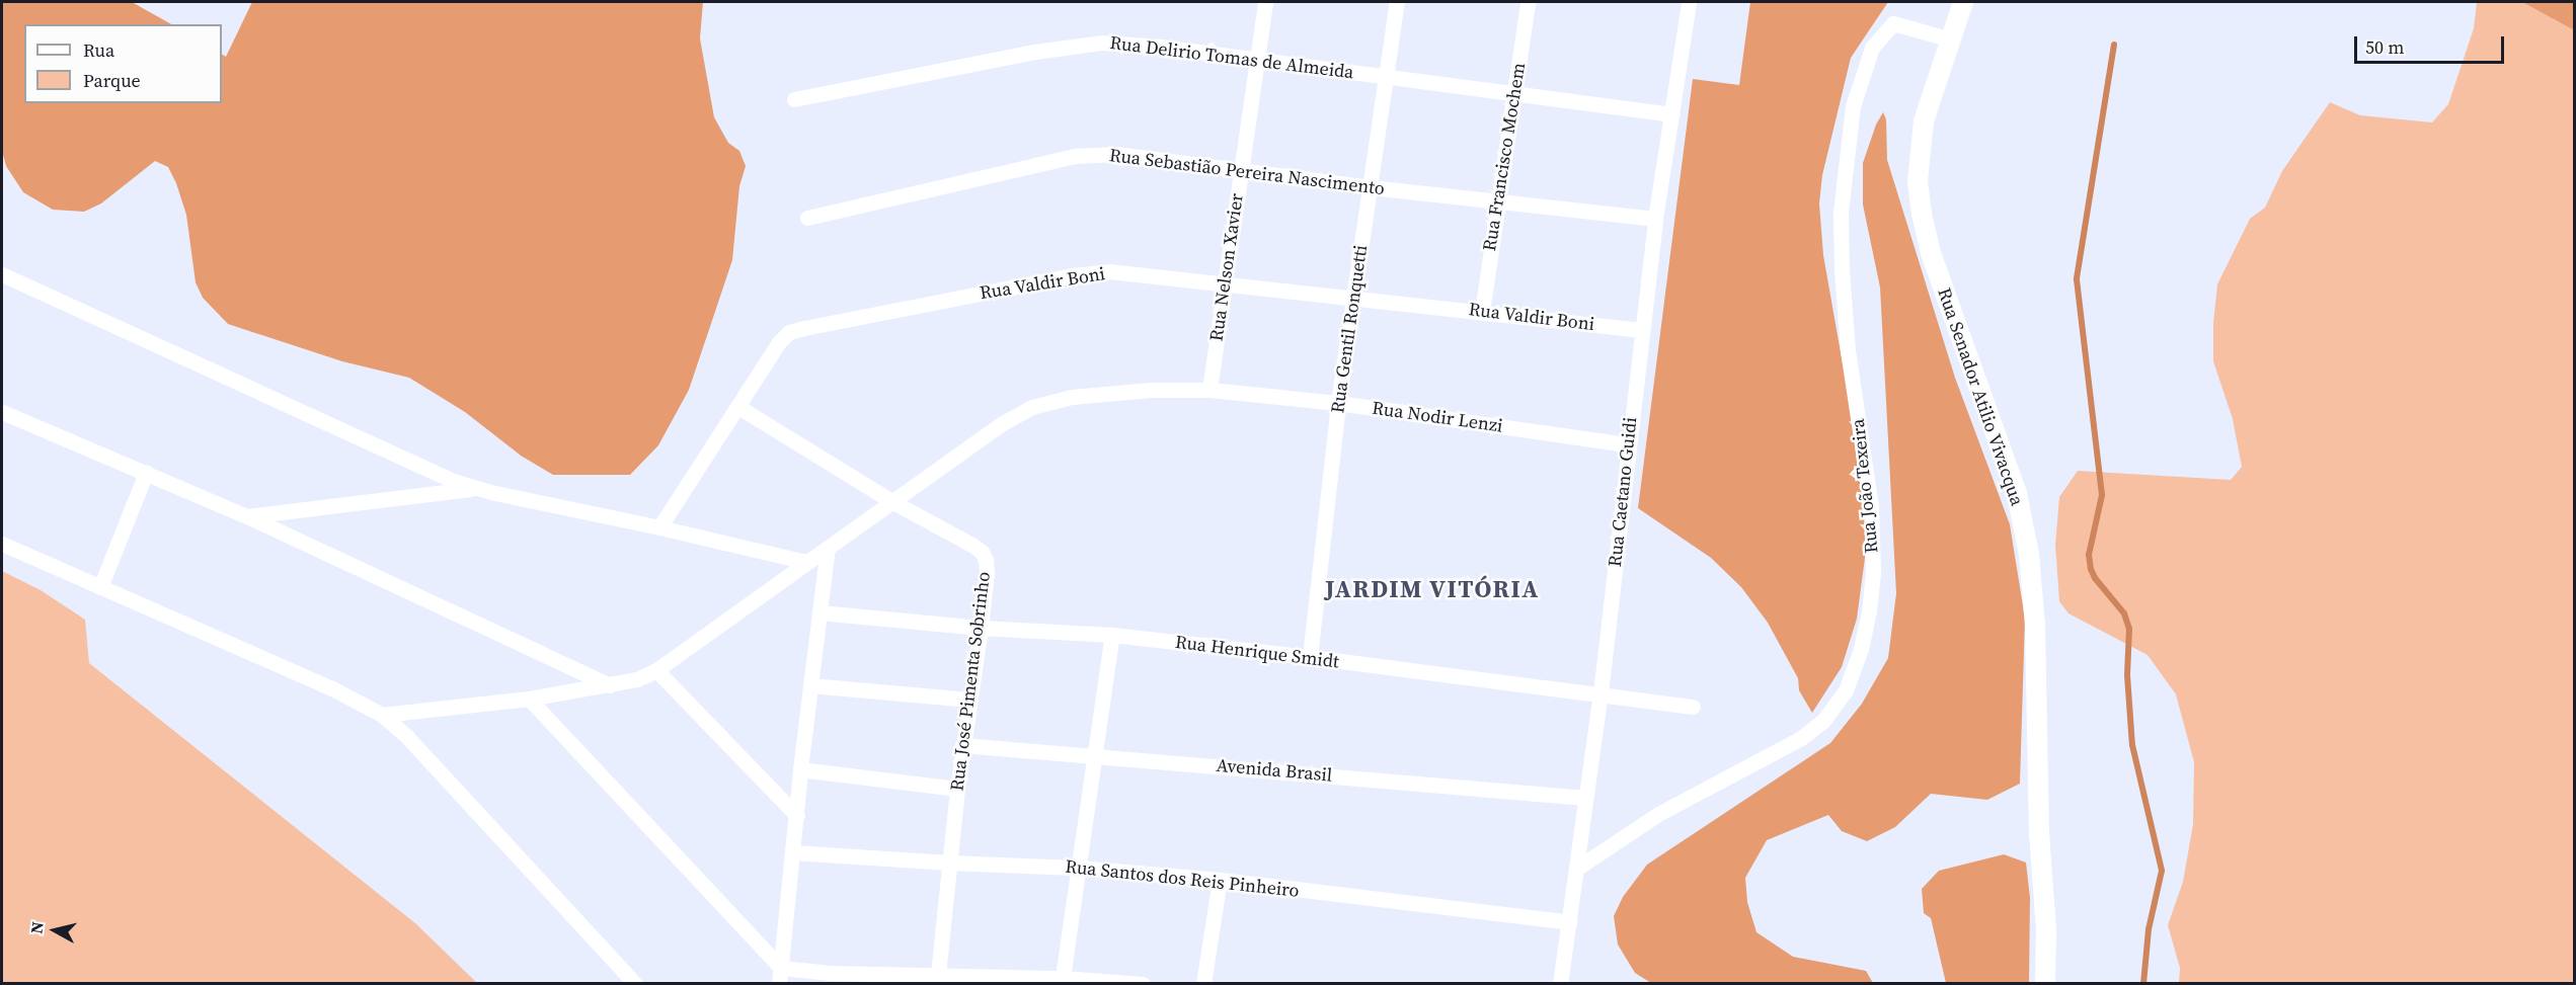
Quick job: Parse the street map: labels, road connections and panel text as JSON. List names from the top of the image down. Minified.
{"streets":{"street":["Rua Delirio Tomas de Almeida","Rua Francisco Mochem","Rua Sebastião Pereira Nascimento","Rua Nelson Xavier","Rua Valdir Boni","Rua Gentil Ronquetti","Rua Senador Atilio Vivacqua","Rua Nodir Lenzi","Rua João Texeira","Rua Caetano Guidi","Rua Henrique Smidt","Rua José Pimenta Sobrinho","Avenida Brasil","Rua Santos dos Reis Pinheiro"]},"crossings":[["Rua Delirio Tomas de Almeida","Rua Francisco Mochem"],["Rua Delirio Tomas de Almeida","Rua Nelson Xavier"],["Rua Delirio Tomas de Almeida","Rua Gentil Ronquetti"],["Rua Delirio Tomas de Almeida","Rua Caetano Guidi"],["Rua Francisco Mochem","Rua Sebastião Pereira Nascimento"],["Rua Francisco Mochem","Rua Valdir Boni"],["Rua Sebastião Pereira Nascimento","Rua Nelson Xavier"],["Rua Sebastião Pereira Nascimento","Rua Gentil Ronquetti"],["Rua Sebastião Pereira Nascimento","Rua Caetano Guidi"],["Rua Nelson Xavier","Rua Valdir Boni"],["Rua Nelson Xavier","Rua Nodir Lenzi"],["Rua Valdir Boni","Rua Gentil Ronquetti"],["Rua Valdir Boni","Rua Caetano Guidi"],["Rua Valdir Boni","Rua José Pimenta Sobrinho"],["Rua Gentil Ronquetti","Rua Nodir Lenzi"],["Rua Gentil Ronquetti","Rua Henrique Smidt"],["Rua Senador Atilio Vivacqua","Rua João Texeira"],["Rua Nodir Lenzi","Rua Caetano Guidi"],["Rua Nodir Lenzi","Rua José Pimenta Sobrinho"],["Rua João Texeira","Rua Caetano Guidi"],["Rua Caetano Guidi","Rua Henrique Smidt"],["Rua Caetano Guidi","Avenida Brasil"],["Rua Caetano Guidi","Rua Santos dos Reis Pinheiro"],["Rua Henrique Smidt","Rua José Pimenta Sobrinho"],["Rua José Pimenta Sobrinho","Avenida Brasil"],["Rua José Pimenta Sobrinho","Rua Santos dos Reis Pinheiro"]],"districts":["JARDIM VITÓRIA"],"legend":["Rua","Parque"],"scale_bar":"50 m","north":"left"}
